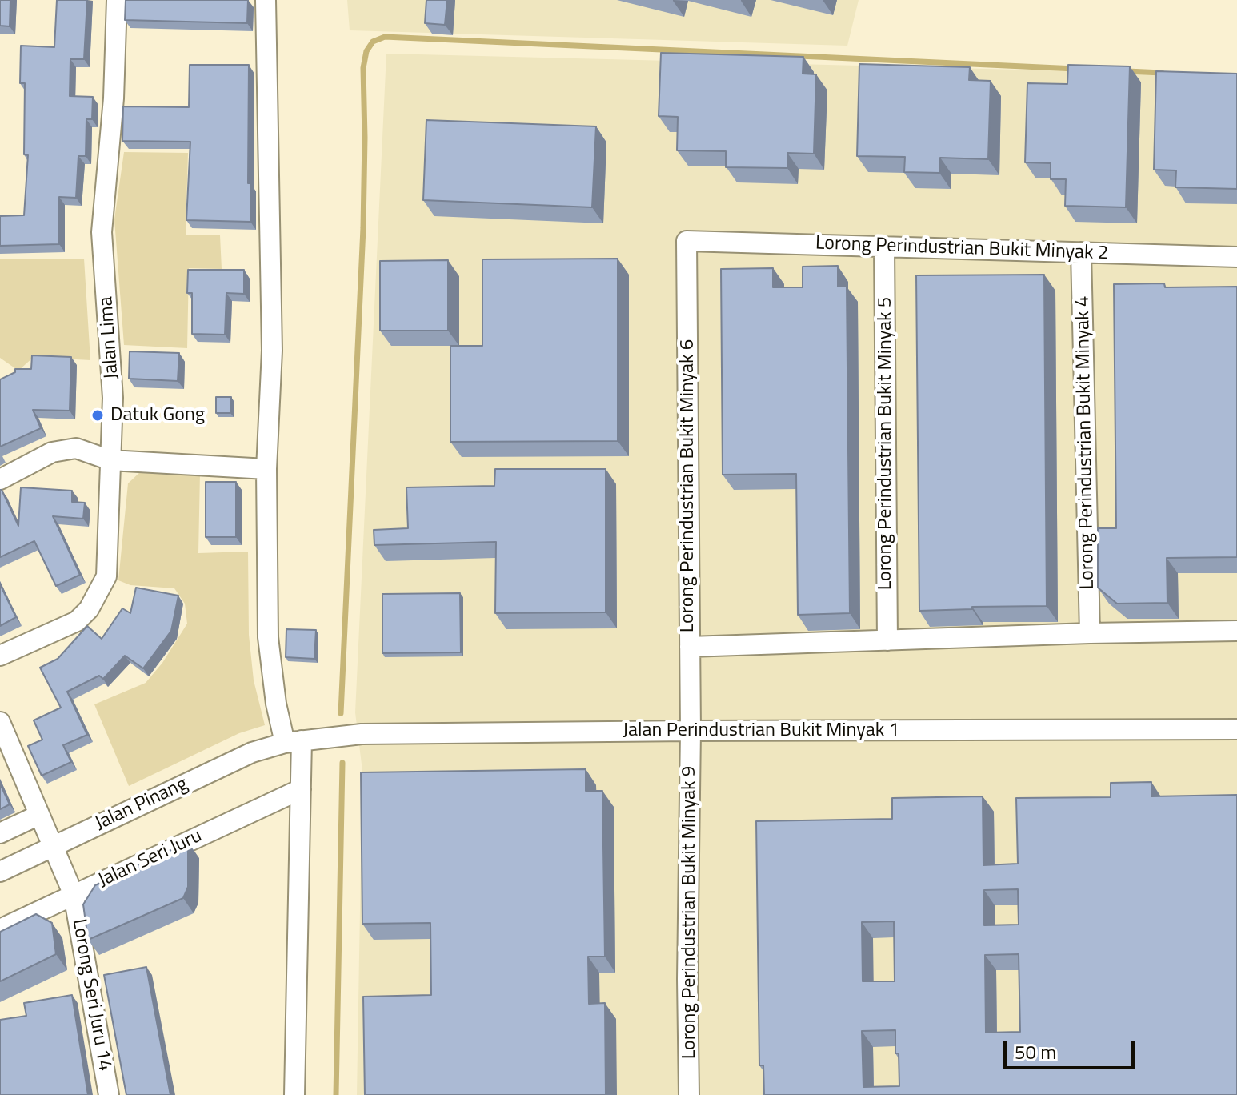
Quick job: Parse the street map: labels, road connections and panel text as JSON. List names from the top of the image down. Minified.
{"streets":{"street":["Lorong Perindustrian Bukit Minyak 2","Jalan Lima","Lorong Perindustrian Bukit Minyak 4","Lorong Perindustrian Bukit Minyak 5","Lorong Perindustrian Bukit Minyak 6","Jalan Perindustrian Bukit Minyak 1","Jalan Pinang","Jalan Seri Juru","Lorong Perindustrian Bukit Minyak 9","Lorong Seri Juru 14"]},"crossings":[["Lorong Perindustrian Bukit Minyak 2","Lorong Perindustrian Bukit Minyak 4"],["Lorong Perindustrian Bukit Minyak 2","Lorong Perindustrian Bukit Minyak 5"],["Lorong Perindustrian Bukit Minyak 2","Lorong Perindustrian Bukit Minyak 6"],["Lorong Perindustrian Bukit Minyak 6","Jalan Perindustrian Bukit Minyak 1"],["Lorong Perindustrian Bukit Minyak 6","Lorong Perindustrian Bukit Minyak 9"],["Jalan Perindustrian Bukit Minyak 1","Jalan Pinang"],["Jalan Perindustrian Bukit Minyak 1","Lorong Perindustrian Bukit Minyak 9"],["Jalan Pinang","Lorong Seri Juru 14"],["Jalan Seri Juru","Lorong Seri Juru 14"]],"places":["Datuk Gong"],"scale_bar":"50 m"}
